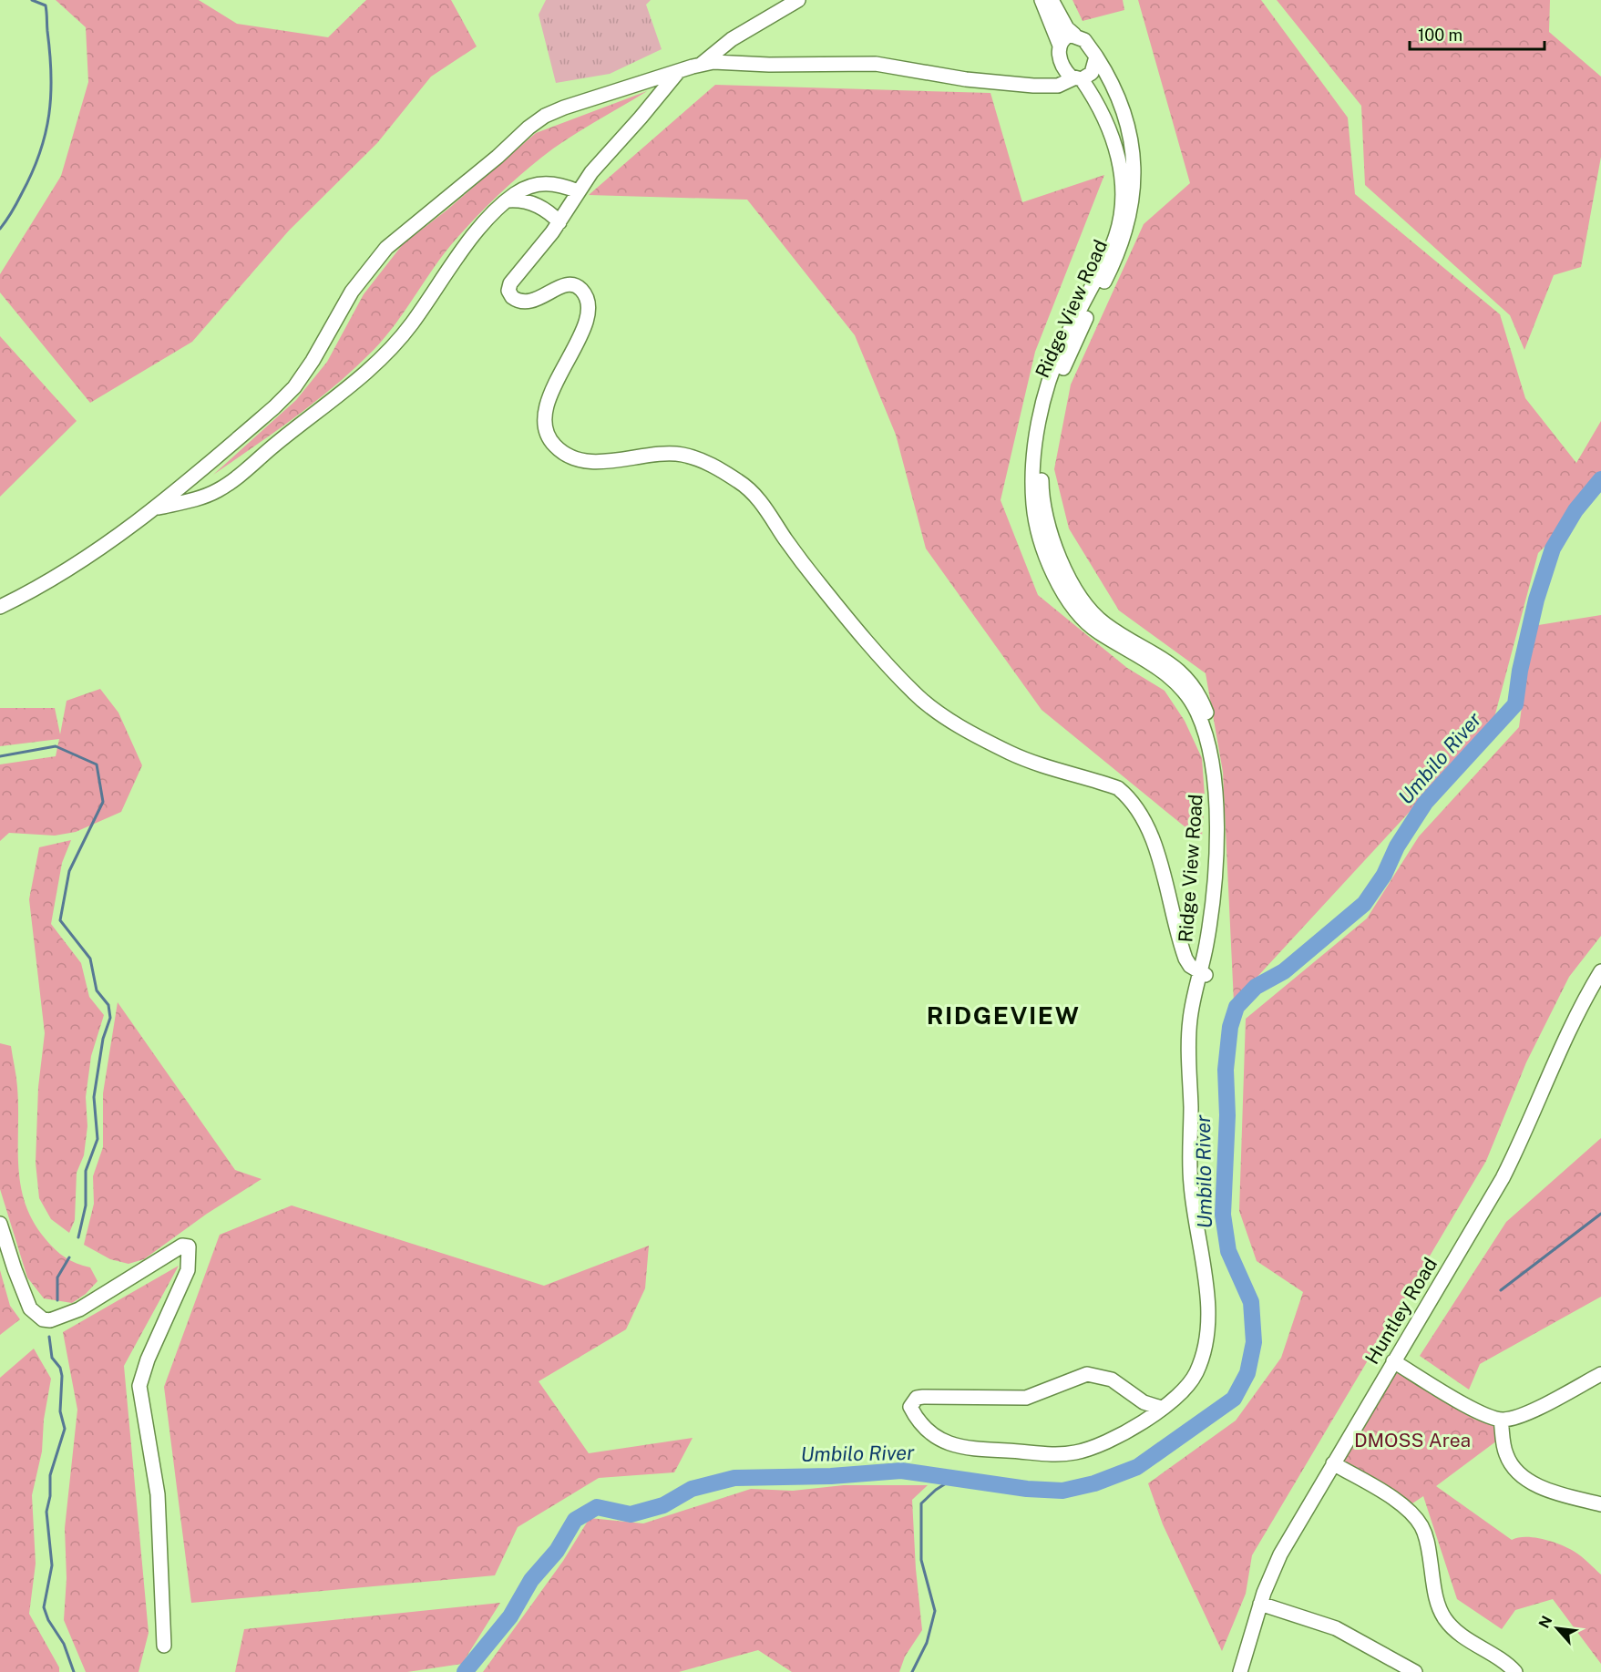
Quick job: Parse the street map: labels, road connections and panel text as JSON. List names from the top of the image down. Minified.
{"streets":{"street":["Ridge View Road","Huntley Road"]},"districts":["RIDGEVIEW"],"water":["Umbilo River"],"parks":["DMOSS Area"],"scale_bar":"100 m","north":"top left"}
